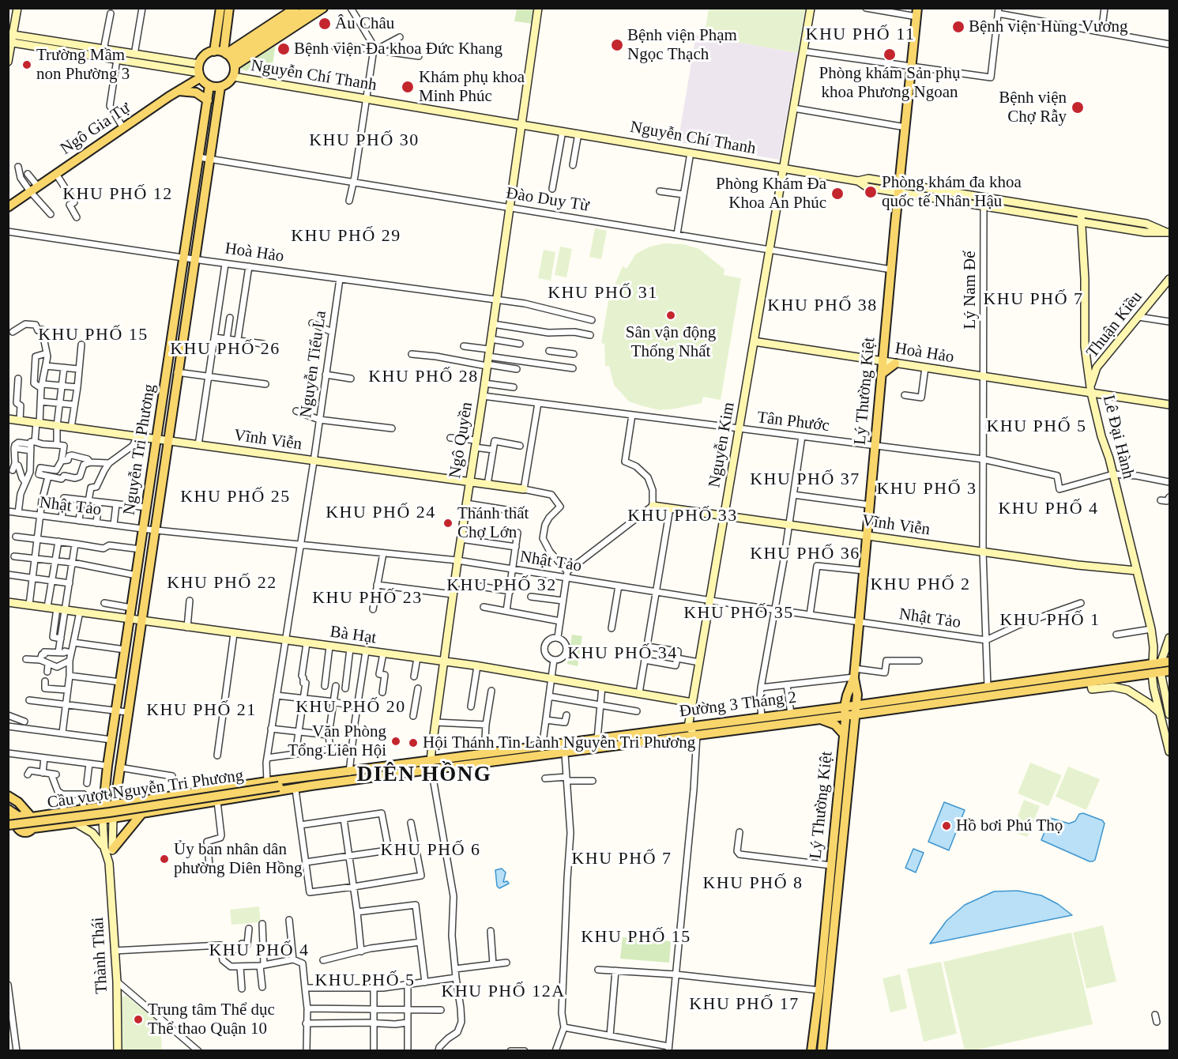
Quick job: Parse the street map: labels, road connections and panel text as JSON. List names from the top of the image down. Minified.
{"streets":{"main road":["Ngô Gia Tự","Lý Thường Kiệt","Nguyễn Tri Phương","Đường 3 Tháng 2","Cầu vượt Nguyễn Tri Phương"],"street":["Nguyễn Chí Thanh","Đào Duy Từ","Hoà Hảo","Lý Nam Đế","Thuận Kiều","Nguyễn Tiểu La","Tân Phước","Lê Đại Hành","Vĩnh Viễn","Ngô Quyền","Nguyễn Kim","Nhật Tảo","Bà Hạt","Thành Thái"]},"crossings":[["Nguyễn Chí Thanh","Ngô Gia Tự"],["Nguyễn Chí Thanh","Lý Thường Kiệt"],["Nguyễn Chí Thanh","Ngô Quyền"],["Nguyễn Chí Thanh","Nguyễn Kim"],["Nguyễn Chí Thanh","Nguyễn Tri Phương"],["Ngô Gia Tự","Nguyễn Tri Phương"],["Đào Duy Từ","Lý Thường Kiệt"],["Đào Duy Từ","Ngô Quyền"],["Đào Duy Từ","Nguyễn Kim"],["Đào Duy Từ","Nguyễn Tri Phương"],["Hoà Hảo","Lý Nam Đế"],["Hoà Hảo","Thuận Kiều"],["Hoà Hảo","Nguyễn Tiểu La"],["Hoà Hảo","Lý Thường Kiệt"],["Hoà Hảo","Lê Đại Hành"],["Hoà Hảo","Ngô Quyền"],["Hoà Hảo","Nguyễn Kim"],["Hoà Hảo","Nguyễn Tri Phương"],["Lý Nam Đế","Tân Phước"],["Lý Nam Đế","Vĩnh Viễn"],["Lý Nam Đế","Nhật Tảo"],["Lý Nam Đế","Đường 3 Tháng 2"],["Thuận Kiều","Lê Đại Hành"],["Nguyễn Tiểu La","Vĩnh Viễn"],["Nguyễn Tiểu La","Nhật Tảo"],["Nguyễn Tiểu La","Bà Hạt"],["Nguyễn Tiểu La","Đường 3 Tháng 2"],["Lý Thường Kiệt","Tân Phước"],["Lý Thường Kiệt","Vĩnh Viễn"],["Lý Thường Kiệt","Nhật Tảo"],["Lý Thường Kiệt","Đường 3 Tháng 2"],["Tân Phước","Lê Đại Hành"],["Tân Phước","Ngô Quyền"],["Tân Phước","Nguyễn Kim"],["Lê Đại Hành","Vĩnh Viễn"],["Lê Đại Hành","Đường 3 Tháng 2"],["Vĩnh Viễn","Ngô Quyền"],["Vĩnh Viễn","Nguyễn Kim"],["Vĩnh Viễn","Nguyễn Tri Phương"],["Ngô Quyền","Nhật Tảo"],["Ngô Quyền","Bà Hạt"],["Ngô Quyền","Đường 3 Tháng 2"],["Nguyễn Kim","Nhật Tảo"],["Nguyễn Kim","Bà Hạt"],["Nguyễn Kim","Đường 3 Tháng 2"],["Nguyễn Tri Phương","Nhật Tảo"],["Nguyễn Tri Phương","Bà Hạt"],["Nguyễn Tri Phương","Đường 3 Tháng 2"],["Nguyễn Tri Phương","Thành Thái"],["Đường 3 Tháng 2","Cầu vượt Nguyễn Tri Phương"],["Đường 3 Tháng 2","Thành Thái"]],"districts":["KHU PHỐ 11","KHU PHỐ 30","KHU PHỐ 12","KHU PHỐ 29","KHU PHỐ 31","KHU PHỐ 7","KHU PHỐ 38","KHU PHỐ 15","KHU PHỐ 26","KHU PHỐ 28","KHU PHỐ 5","KHU PHỐ 37","KHU PHỐ 3","KHU PHỐ 25","KHU PHỐ 4","KHU PHỐ 24","KHU PHỐ 33","KHU PHỐ 36","KHU PHỐ 22","KHU PHỐ 2","KHU PHỐ 32","KHU PHỐ 23","KHU PHỐ 35","KHU PHỐ 1","KHU PHỐ 34","KHU PHỐ 20","KHU PHỐ 21","DIÊN HỒNG","KHU PHỐ 6","KHU PHỐ 7","KHU PHỐ 8","KHU PHỐ 15","KHU PHỐ 4","KHU PHỐ 5","KHU PHỐ 12A","KHU PHỐ 17"],"places":["Âu Châu","Bệnh viện Hùng Vương","Bệnh viện Phạm Ngọc Thạch","Bệnh viện Đa khoa Đức Khang","Phòng khám Sản phụ khoa Phương Ngoan","Trường Mầm non Phường 3","Khám phụ khoa Minh Phúc","Bệnh viện Chợ Rẫy","Phòng khám đa khoa quốc tế Nhân Hậu","Phòng Khám Đa Khoa An Phúc","Sân vận động Thống Nhất","Thánh thất Chợ Lớn","Văn Phòng Tổng Liên Hội","Hội Thánh Tin Lành Nguyễn Tri Phương","Hồ bơi Phú Thọ","Ủy ban nhân dân phường Diên Hồng","Trung tâm Thể dục Thể thao Quận 10"]}
